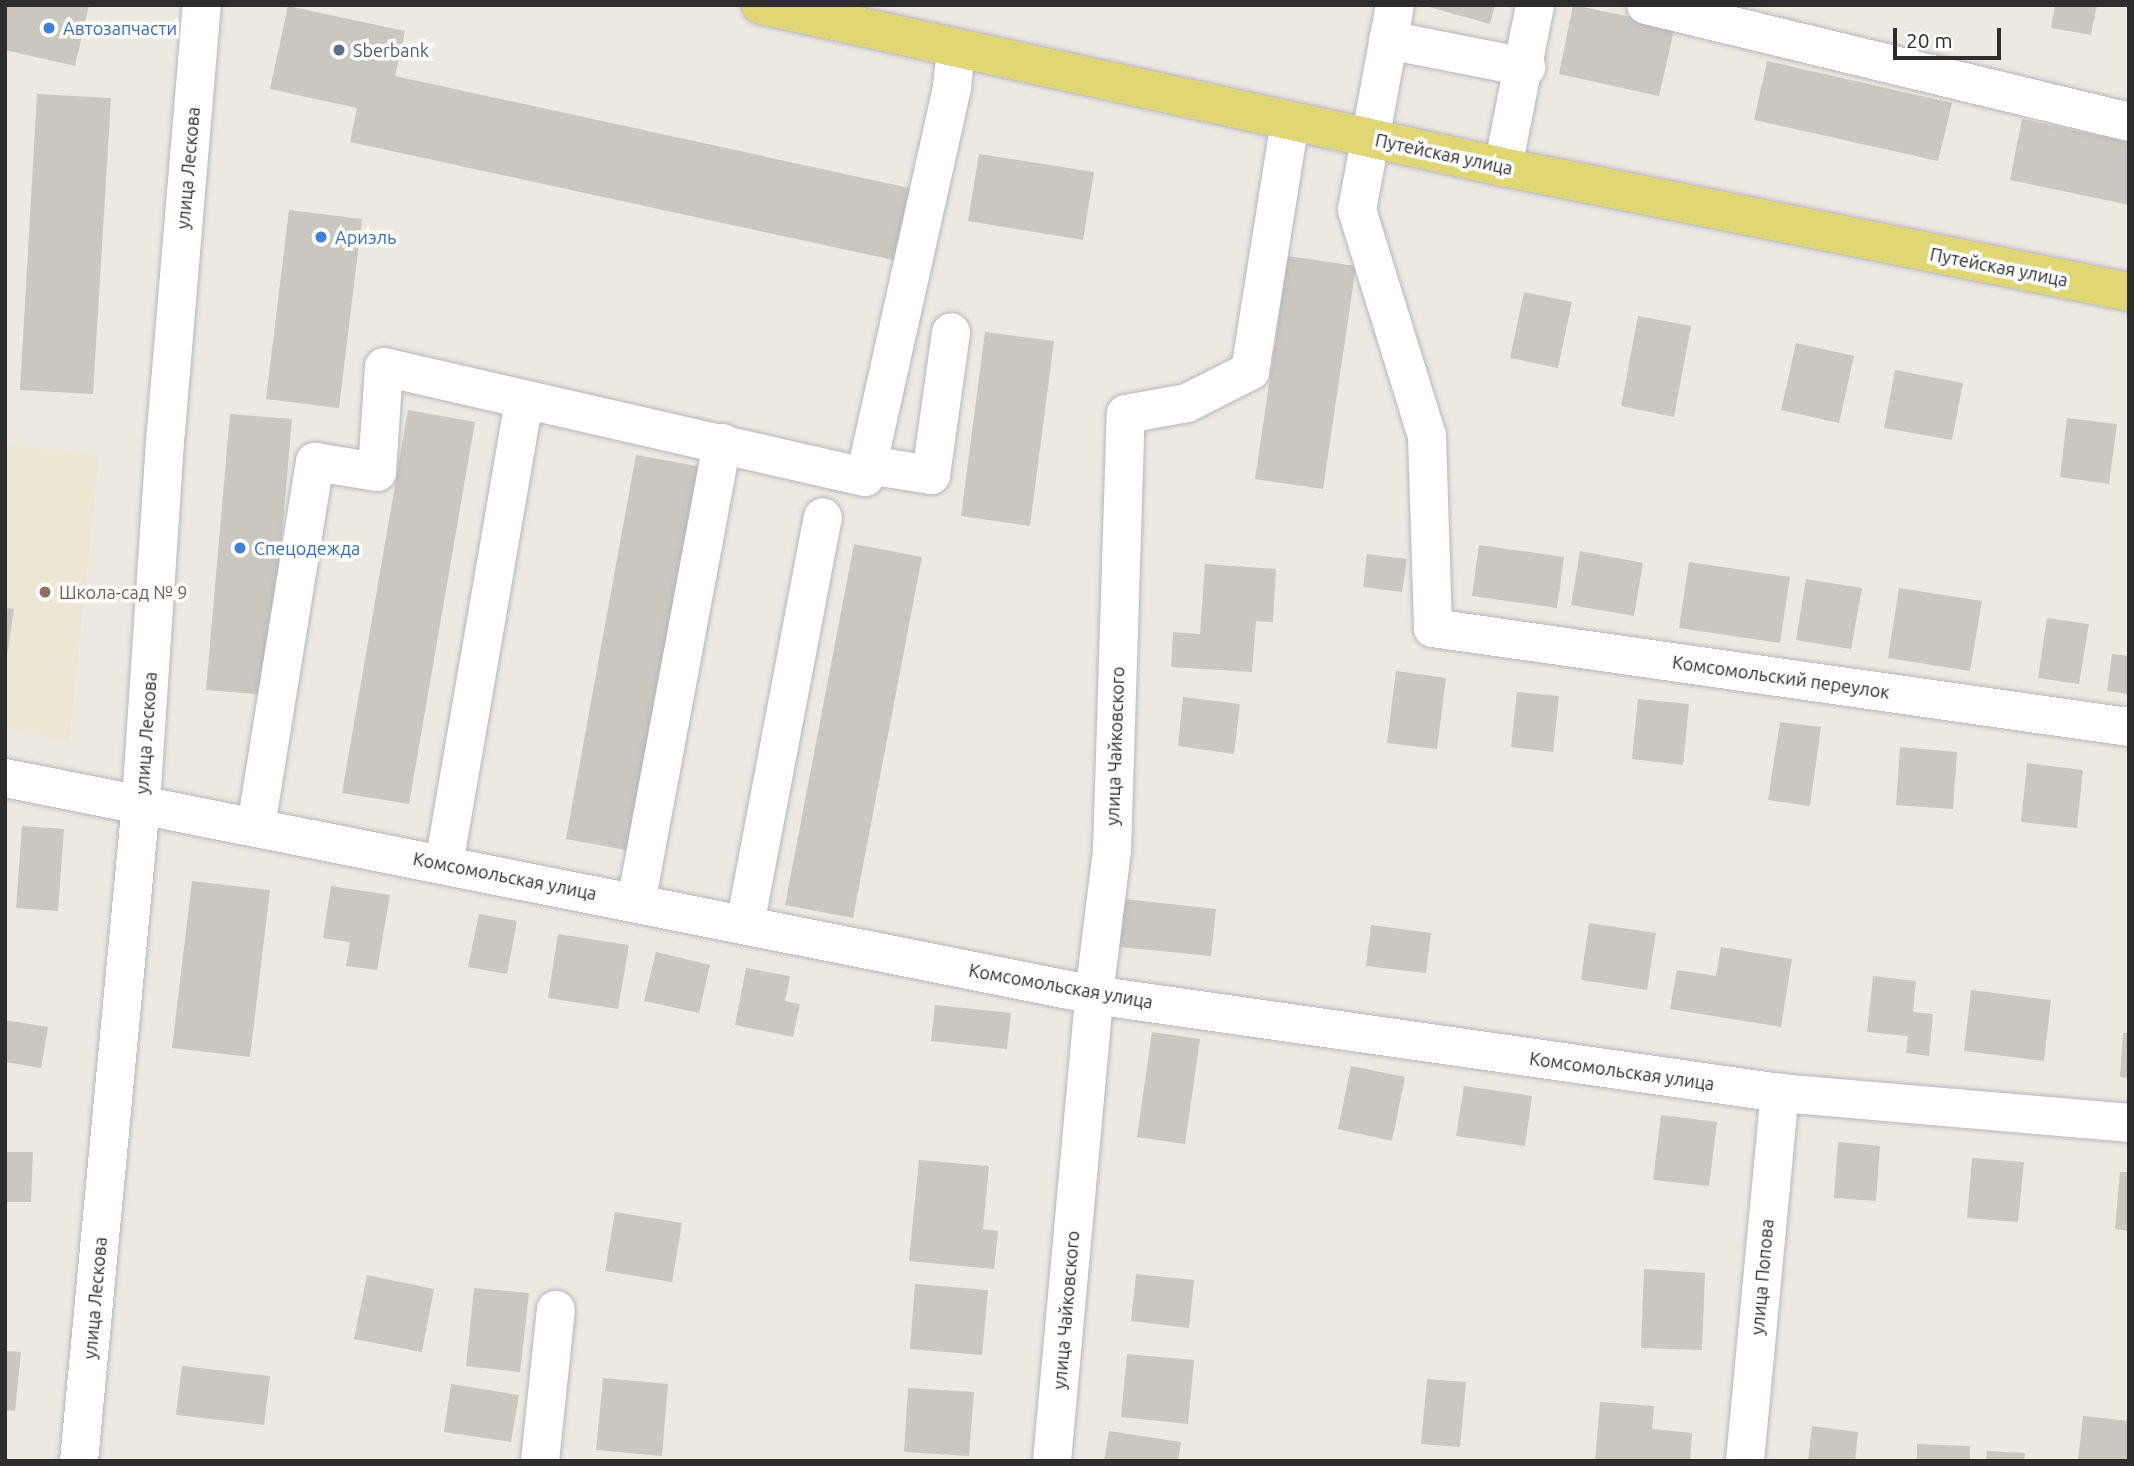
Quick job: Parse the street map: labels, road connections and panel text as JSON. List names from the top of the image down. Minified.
{"streets":{"main road":["Путейская улица"],"street":["улица Лескова","Комсомольский переулок","улица Чайковского","Комсомольская улица","улица Попова"]},"crossings":[["Путейская улица","Комсомольский переулок"],["Путейская улица","улица Чайковского"],["улица Лескова","Комсомольская улица"],["улица Чайковского","Комсомольская улица"],["Комсомольская улица","улица Попова"]],"places":["Автозапчасти","Sberbank","Ариэль","Спецодежда","Школа-сад № 9"],"scale_bar":"20 m"}
